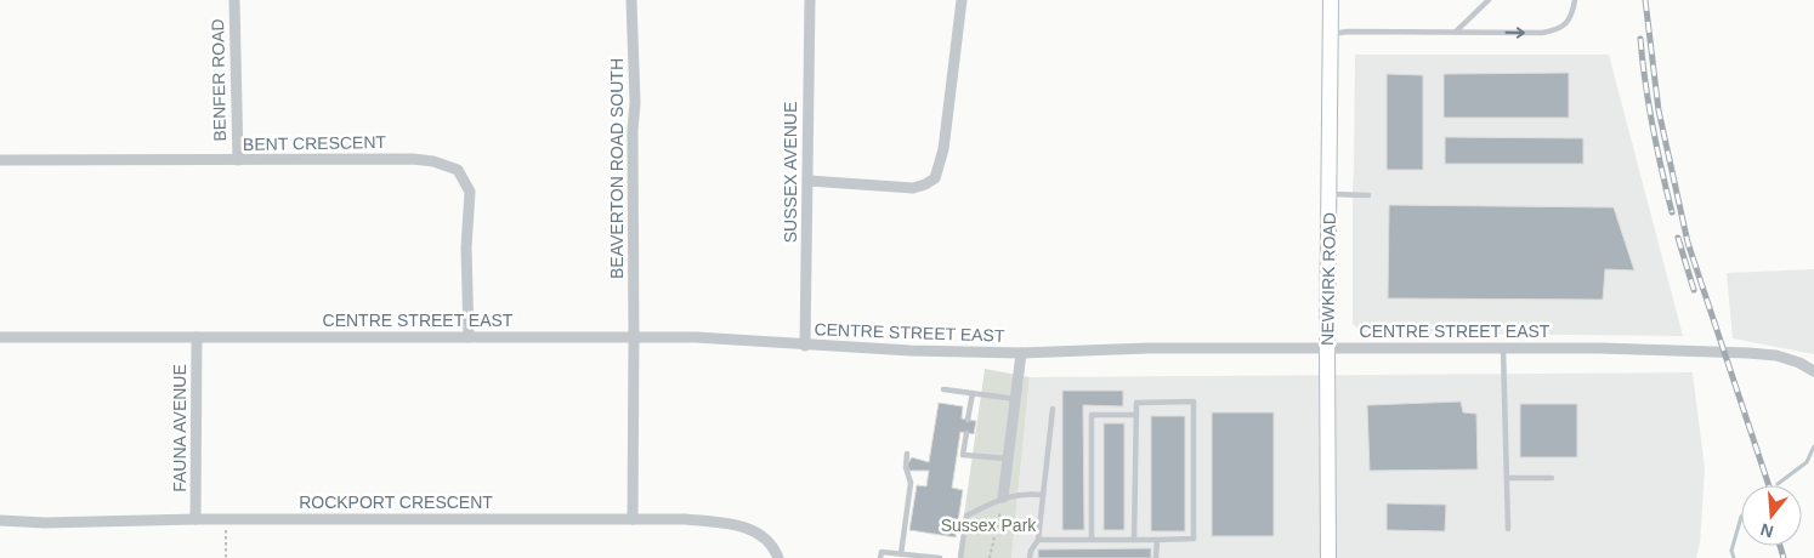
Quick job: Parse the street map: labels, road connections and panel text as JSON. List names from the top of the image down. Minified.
{"streets":{"street":["BENFER ROAD","BENT CRESCENT","BEAVERTON ROAD SOUTH","SUSSEX AVENUE","NEWKIRK ROAD","CENTRE STREET EAST","FAUNA AVENUE","ROCKPORT CRESCENT"]},"crossings":[["BENFER ROAD","BENT CRESCENT"],["BENT CRESCENT","CENTRE STREET EAST"],["BEAVERTON ROAD SOUTH","CENTRE STREET EAST"],["BEAVERTON ROAD SOUTH","ROCKPORT CRESCENT"],["SUSSEX AVENUE","CENTRE STREET EAST"],["NEWKIRK ROAD","CENTRE STREET EAST"],["CENTRE STREET EAST","FAUNA AVENUE"],["FAUNA AVENUE","ROCKPORT CRESCENT"]],"parks":["Sussex Park"],"north":"bottom"}
